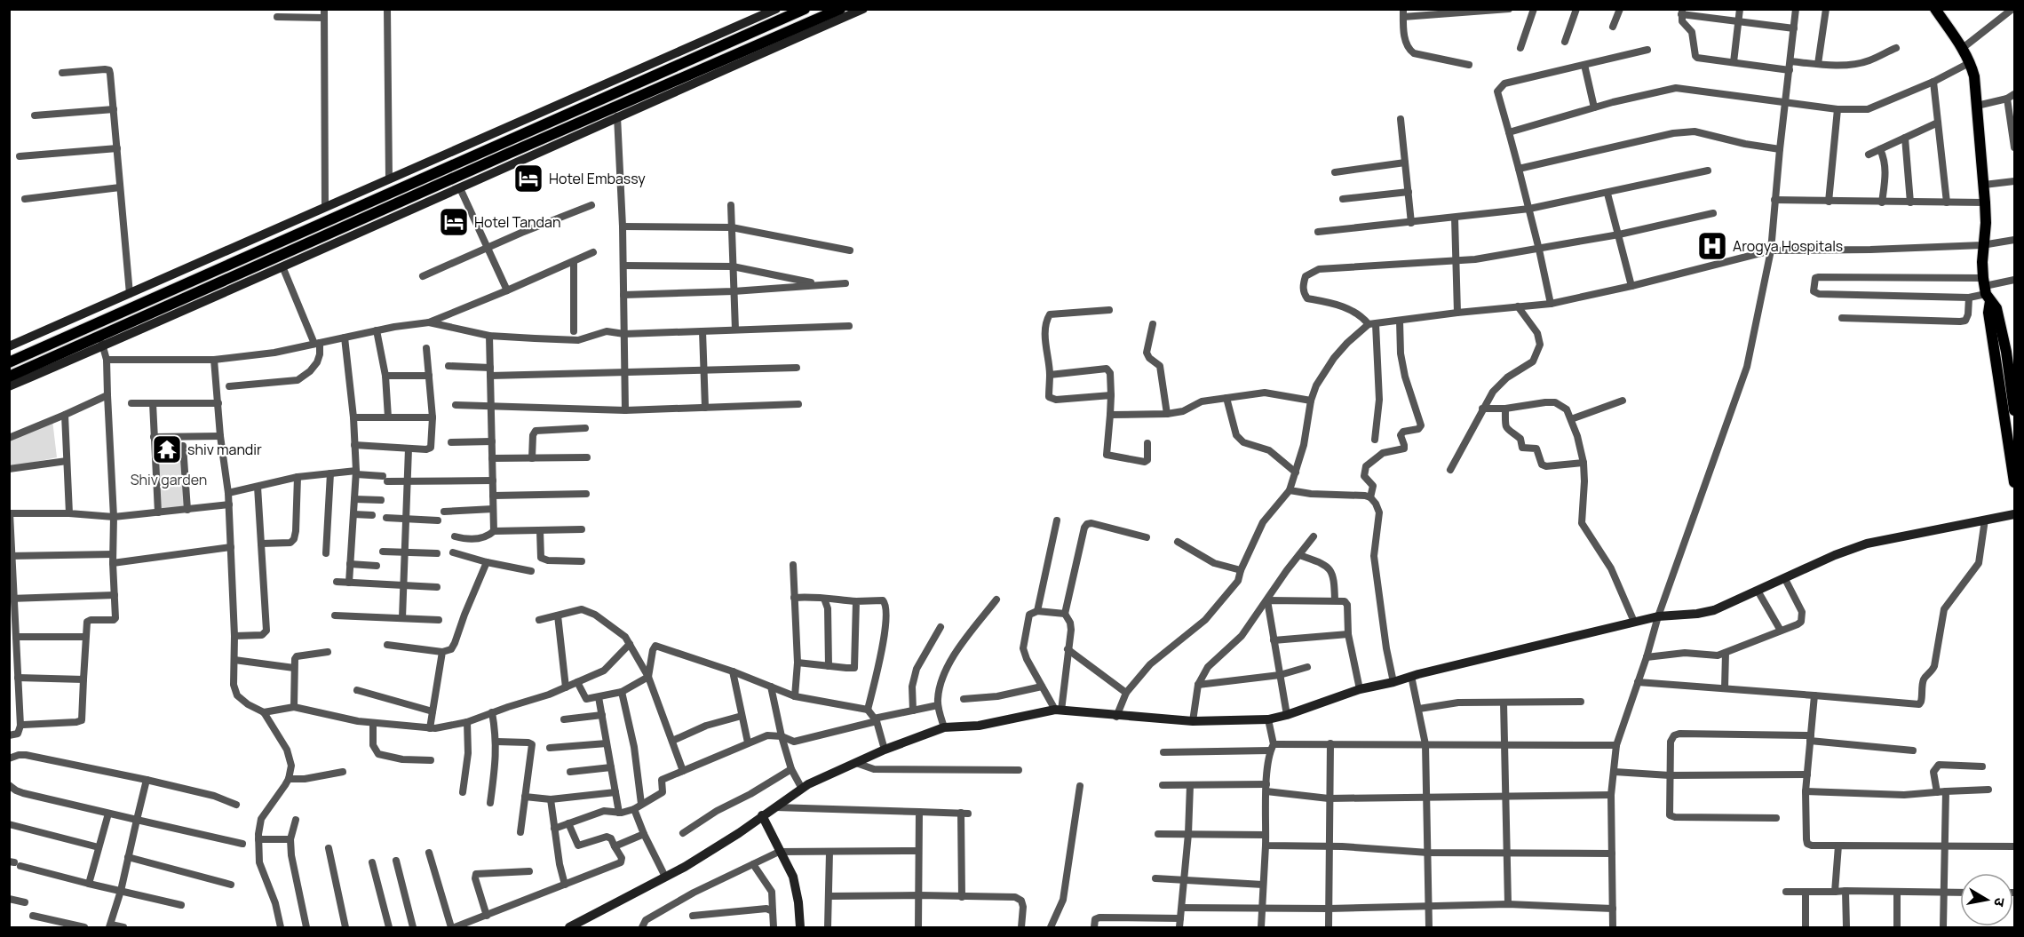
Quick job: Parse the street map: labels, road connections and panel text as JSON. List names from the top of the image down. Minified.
{"parks":["Shiv garden"],"places":{"hotel":["Hotel Embassy","Hotel Tandan"],"hospital":["Arogya Hospitals"],"temple":["shiv mandir"]},"north":"right"}
